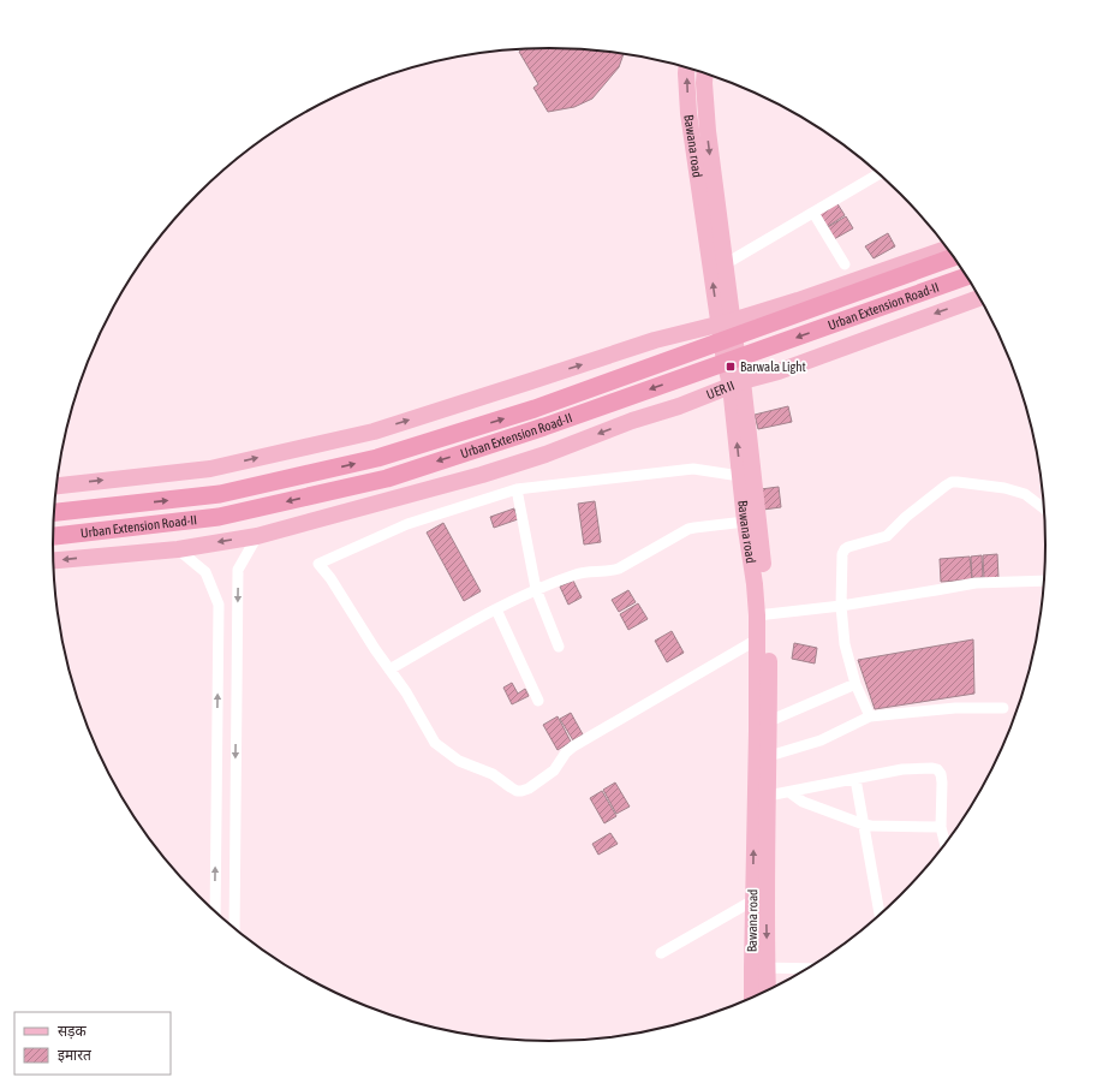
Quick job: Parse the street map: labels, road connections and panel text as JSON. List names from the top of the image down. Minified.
{"streets":{"highway":["Urban Extension Road-II"],"main road":["Bawana road","UER II"]},"crossings":[["Bawana road","UER II"]],"places":{"transit":["Barwala Light"]},"legend":["सड़क","इमारत"]}
